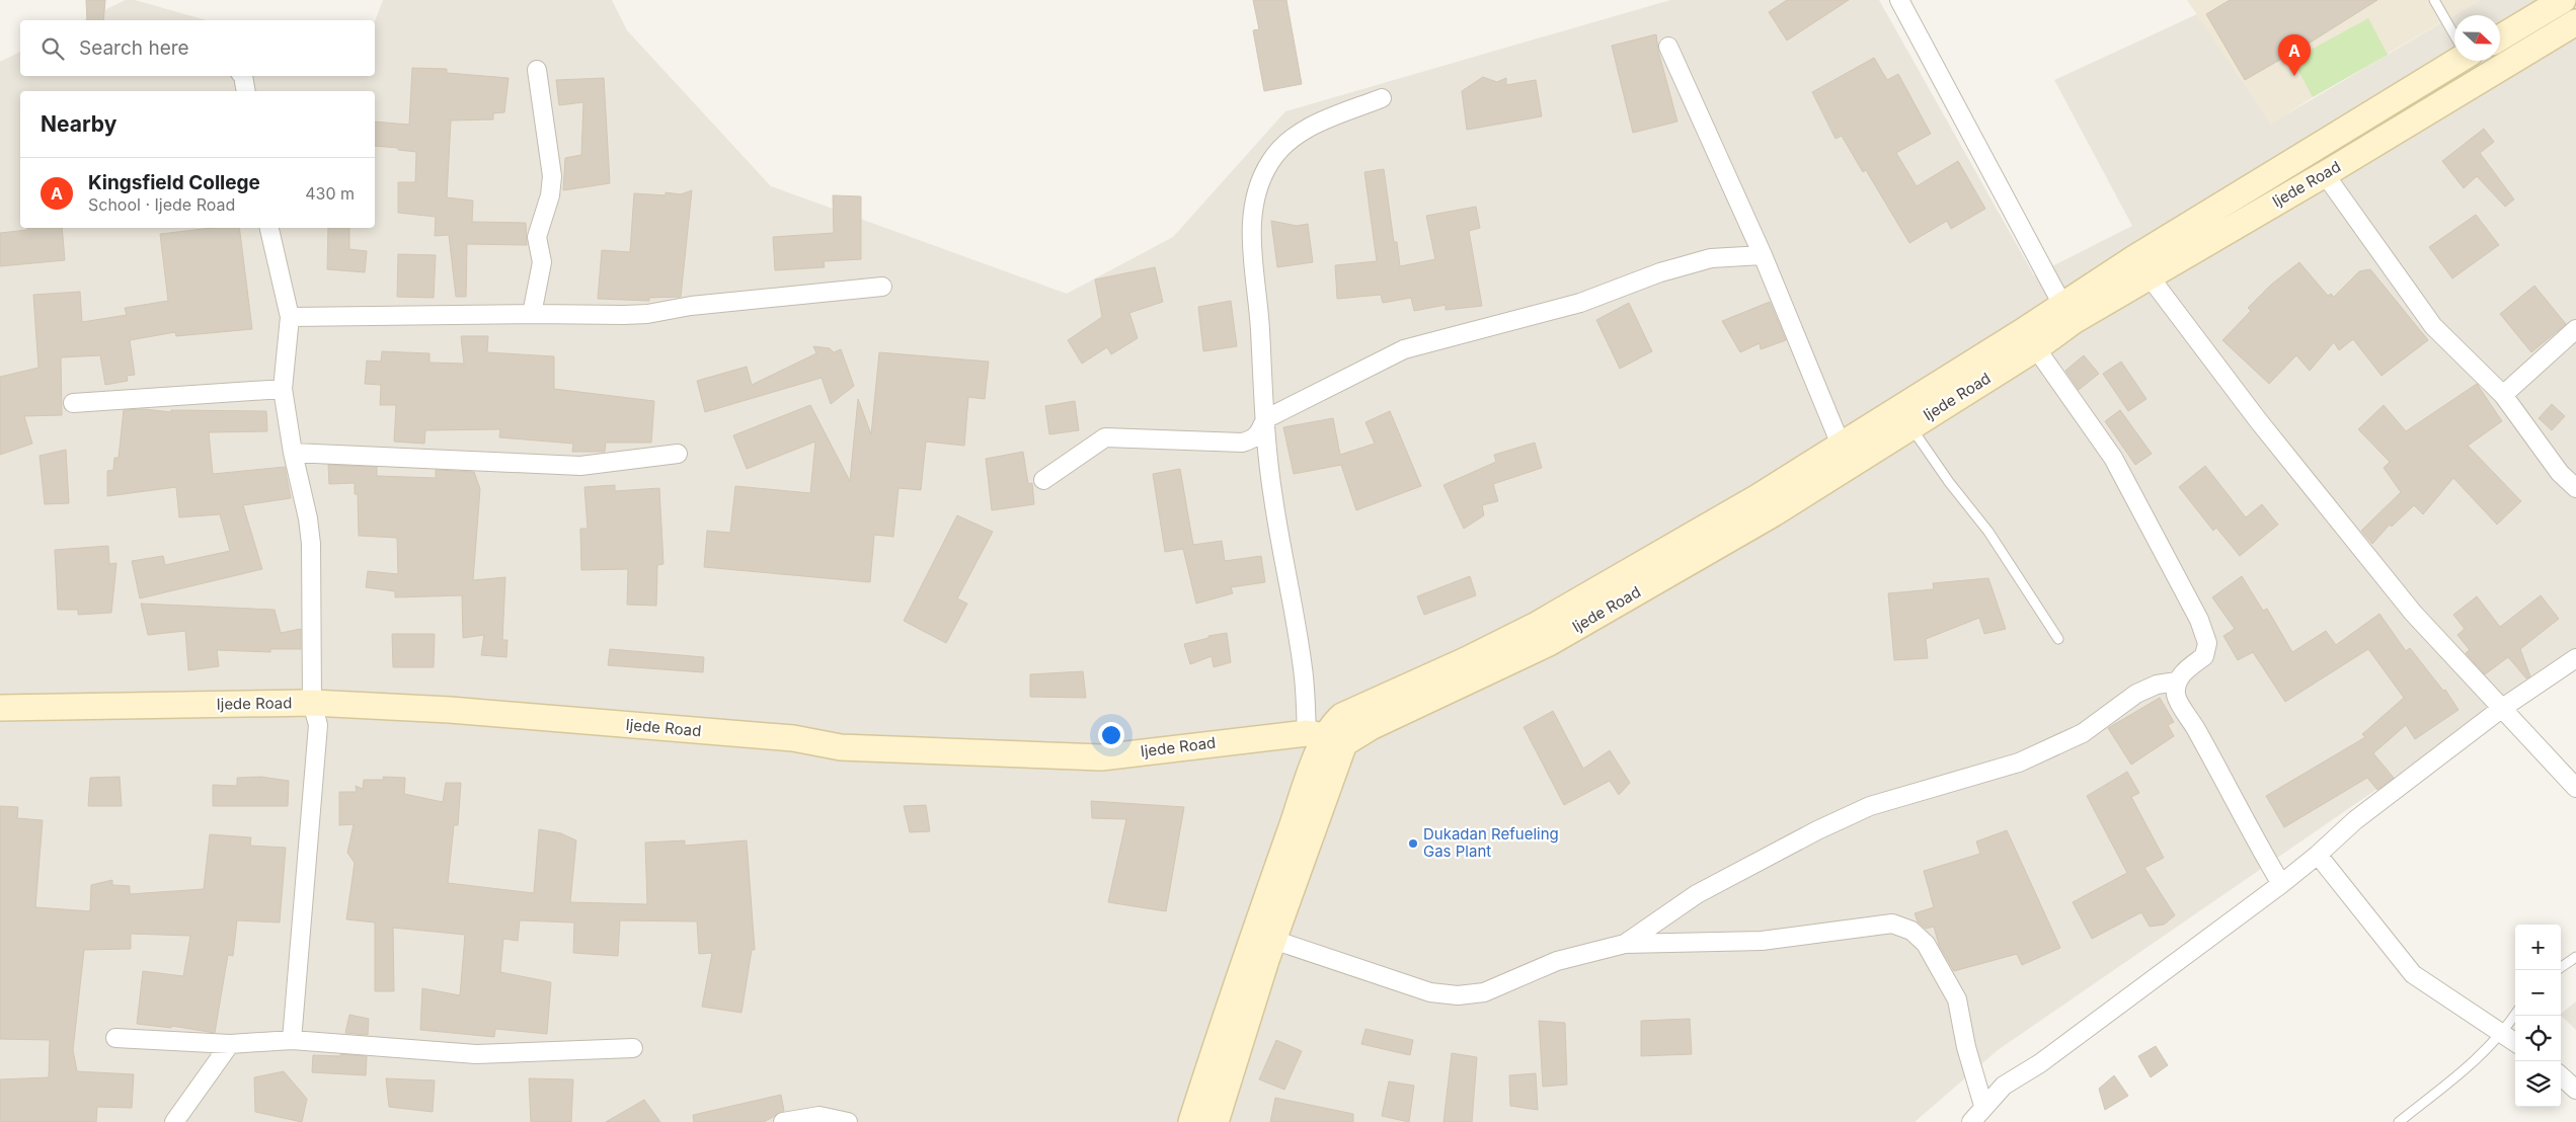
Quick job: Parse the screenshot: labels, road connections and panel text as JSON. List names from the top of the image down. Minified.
{"streets":{"main road":["Ijede Road"]},"places":["Dukadan Refueling Gas Plant"],"north":"right","page":{"search":"Search here","pins":"A","heading":"Nearby","list":[{"mark":"A","name":"Kingsfield College","note":"School · Ijede Road","value":"430 m"}],"map_buttons":["+","−"]}}
